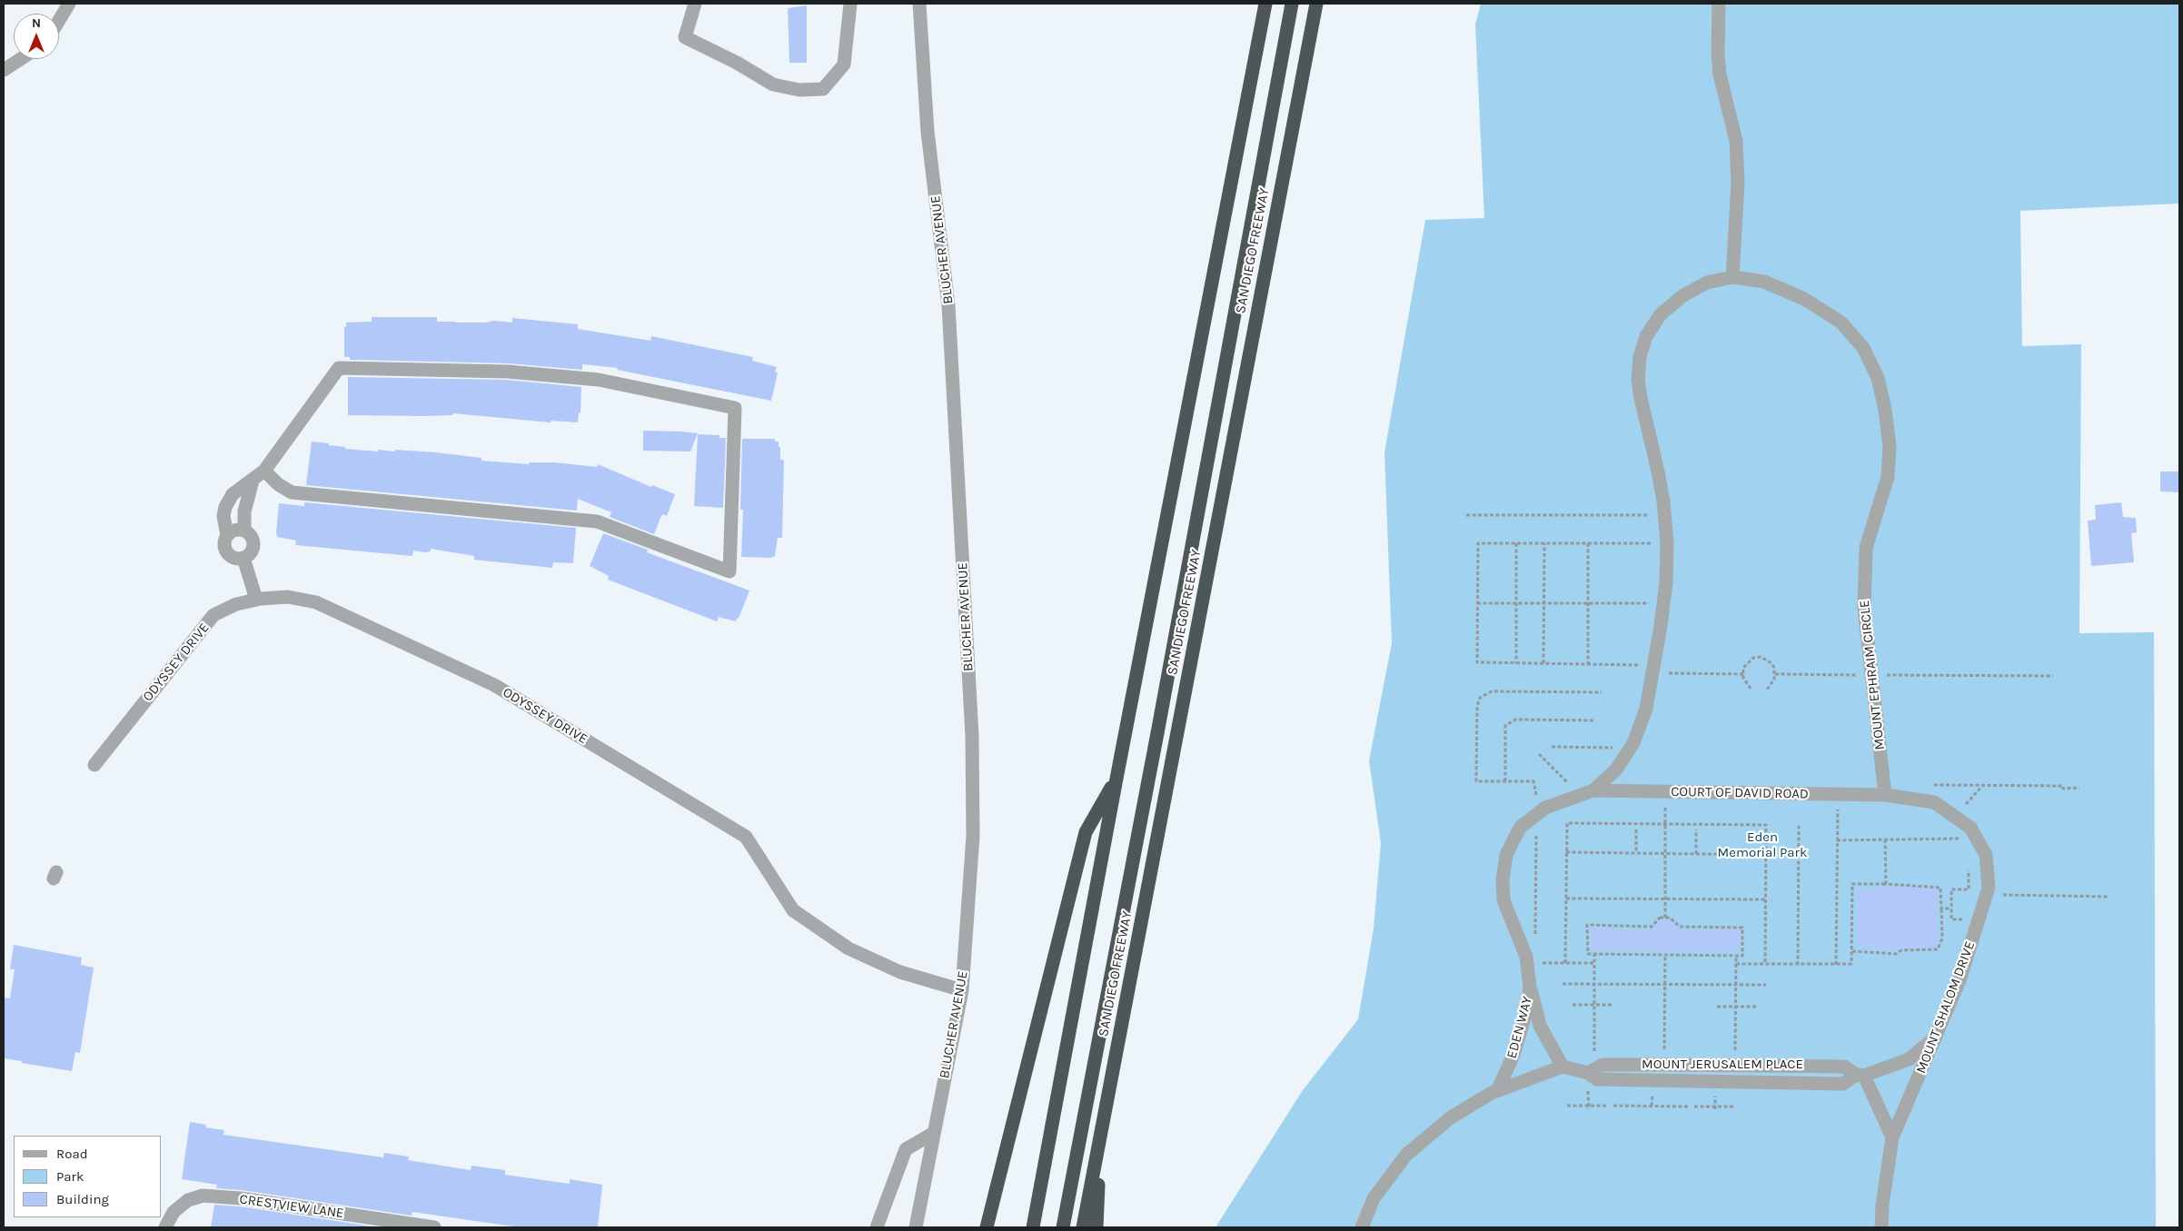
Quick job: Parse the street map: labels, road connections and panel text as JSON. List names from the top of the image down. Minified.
{"streets":{"highway":["SAN DIEGO FREEWAY"],"street":["BLUCHER AVENUE","ODYSSEY DRIVE","MOUNT EPHRAIM CIRCLE","COURT OF DAVID ROAD","MOUNT SHALOM DRIVE","EDEN WAY","MOUNT JERUSALEM PLACE","CRESTVIEW LANE"]},"crossings":[["BLUCHER AVENUE","ODYSSEY DRIVE"],["MOUNT EPHRAIM CIRCLE","COURT OF DAVID ROAD"],["MOUNT EPHRAIM CIRCLE","MOUNT SHALOM DRIVE"],["MOUNT EPHRAIM CIRCLE","EDEN WAY"],["COURT OF DAVID ROAD","MOUNT SHALOM DRIVE"],["COURT OF DAVID ROAD","EDEN WAY"],["MOUNT SHALOM DRIVE","MOUNT JERUSALEM PLACE"]],"parks":["Eden Memorial Park"],"legend":["Road","Park","Building"],"north":"top"}
